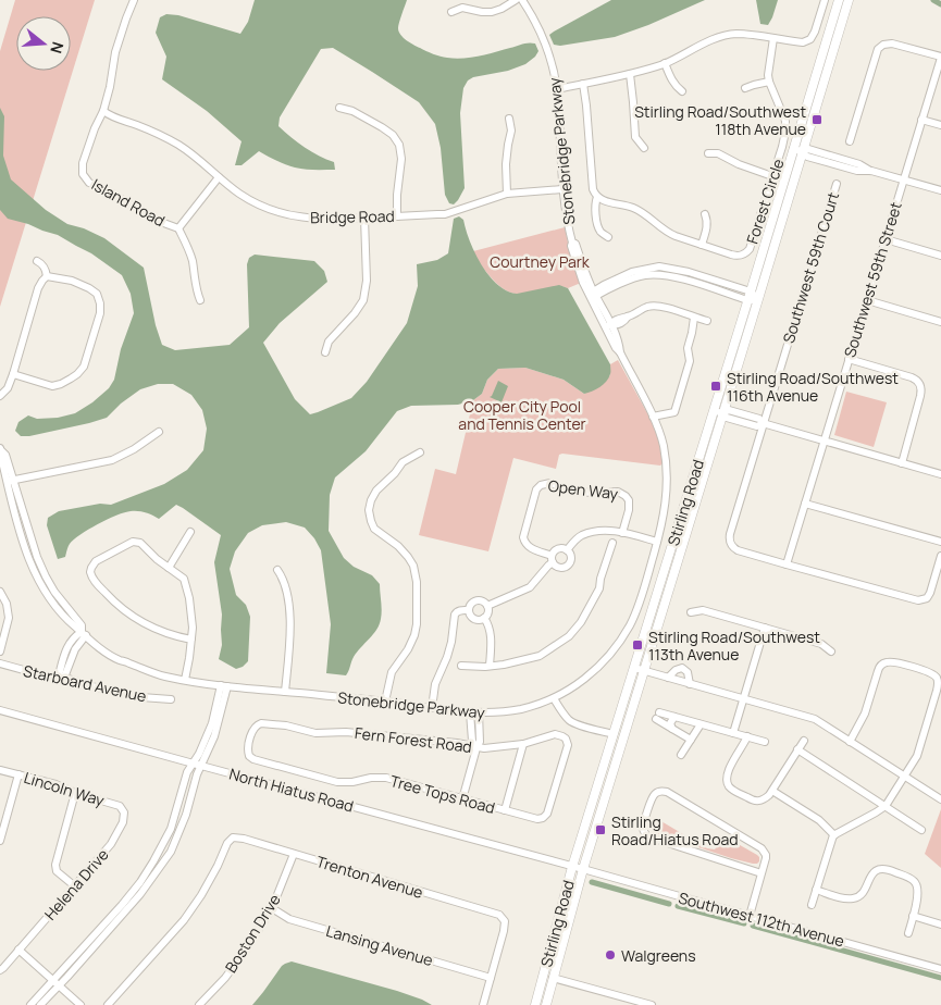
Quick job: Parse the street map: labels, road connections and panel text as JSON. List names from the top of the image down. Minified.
{"streets":{"main road":["Stirling Road"],"street":["Stonebridge Parkway","Forest Circle","Island Road","Bridge Road","Southwest 59th Court","Southwest 59th Street","Open Way","Starboard Avenue","Fern Forest Road","Lincoln Way","North Hiatus Road","Tree Tops Road","Trenton Avenue","Helena Drive","Southwest 112th Avenue","Boston Drive","Lansing Avenue"]},"crossings":[["Stonebridge Parkway","Bridge Road"],["Island Road","Bridge Road"],["Southwest 59th Court","Southwest 59th Street"],["Stirling Road","North Hiatus Road"],["Stirling Road","Southwest 112th Avenue"],["Fern Forest Road","Tree Tops Road"],["Lincoln Way","Helena Drive"],["North Hiatus Road","Southwest 112th Avenue"],["Trenton Avenue","Boston Drive"],["Trenton Avenue","Lansing Avenue"],["Boston Drive","Lansing Avenue"]],"parks":["Courtney Park","Cooper City Pool and Tennis Center"],"places":{"transit":["Stirling Road/Southwest 118th Avenue","Stirling Road/Southwest 116th Avenue","Stirling Road/Southwest 113th Avenue","Stirling Road/Hiatus Road"],"other":["Walgreens"]},"north":"right"}
